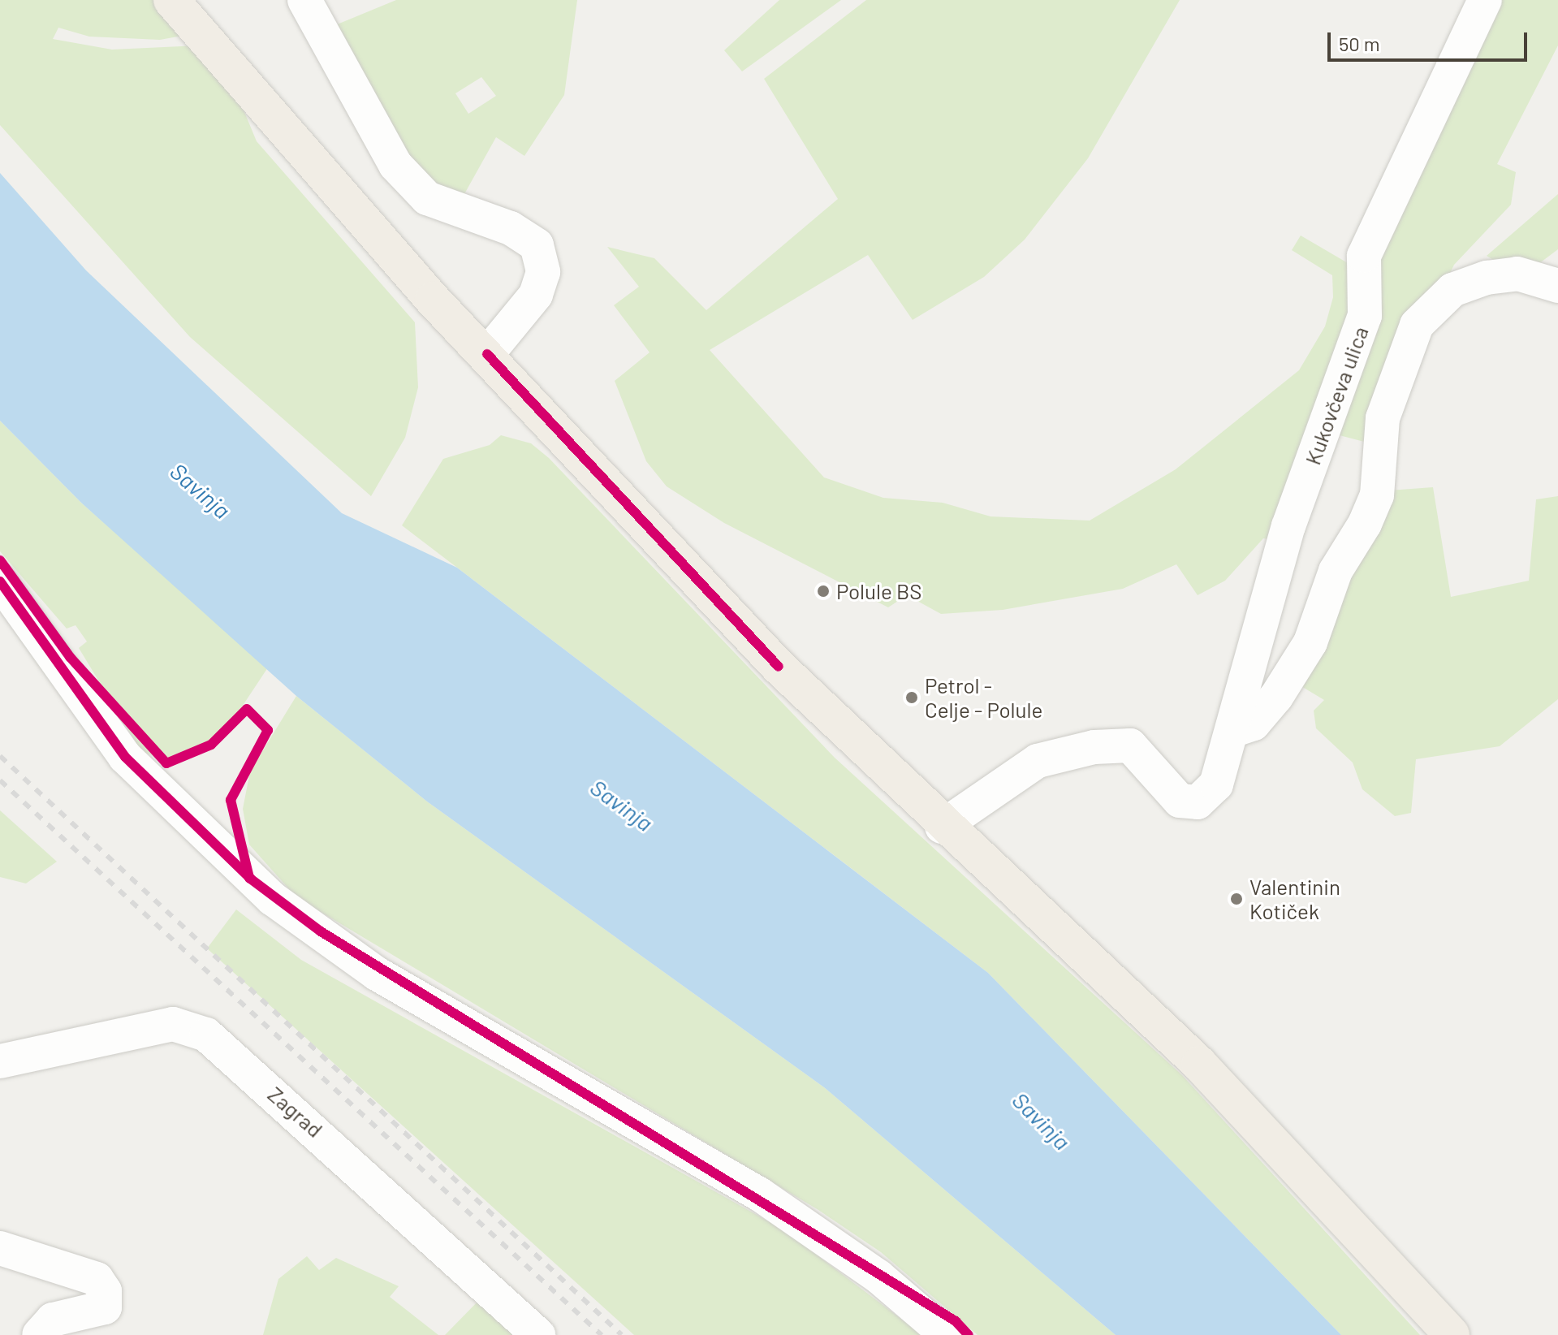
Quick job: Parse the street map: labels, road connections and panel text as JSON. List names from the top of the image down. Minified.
{"streets":{"street":["Kukovčeva ulica","Zagrad"]},"water":["Savinja"],"places":["Polule BS","Petrol - Celje - Polule","Valentinin Kotiček"],"scale_bar":"50 m"}
